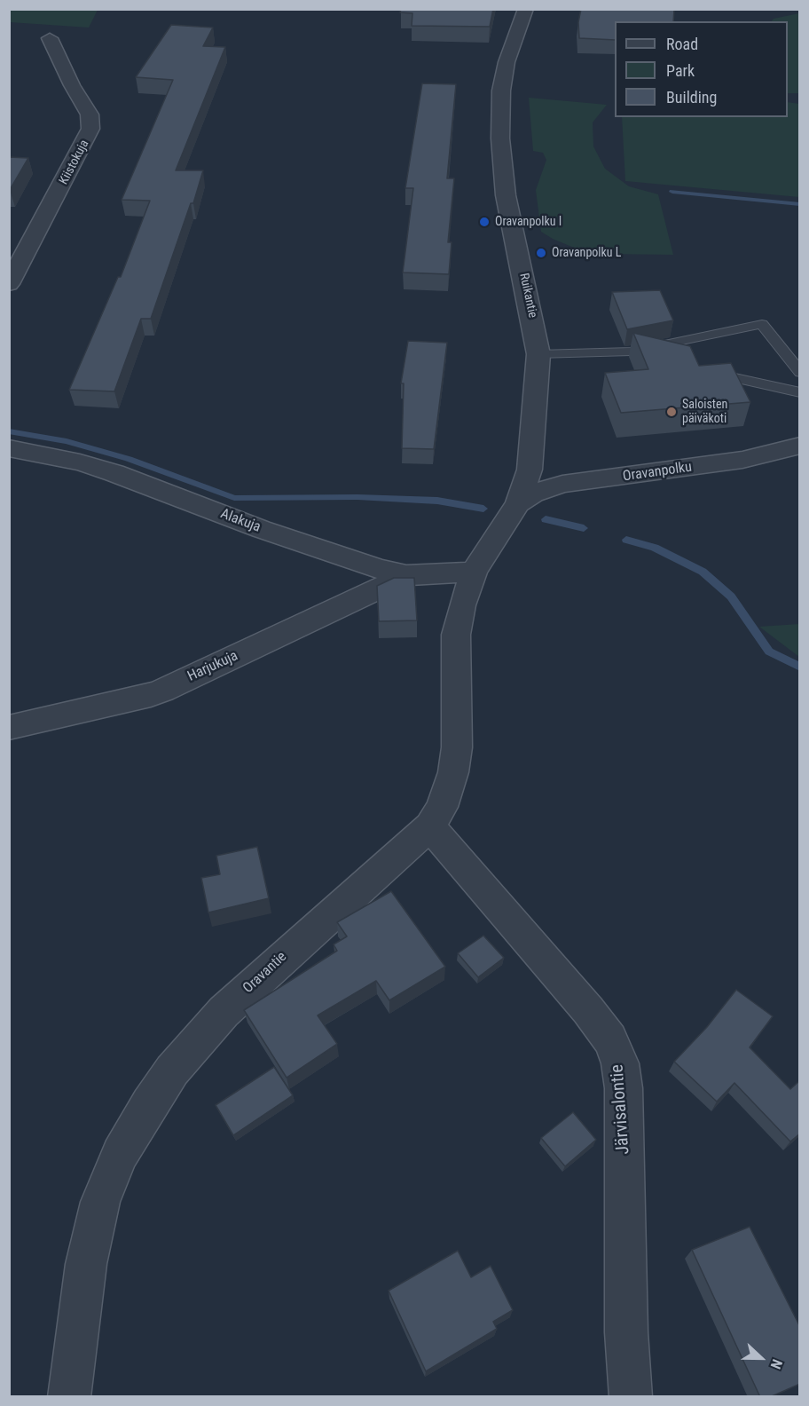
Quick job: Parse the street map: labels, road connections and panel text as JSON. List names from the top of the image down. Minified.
{"streets":{"street":["Kiistokuja","Ruikantie","Oravanpolku","Alakuja","Harjukuja","Oravantie","Järvisalontie"]},"crossings":[["Ruikantie","Oravanpolku"],["Ruikantie","Alakuja"],["Ruikantie","Oravantie"],["Alakuja","Harjukuja"],["Alakuja","Oravantie"],["Oravantie","Järvisalontie"]],"places":["Oravanpolku I","Oravanpolku L","Saloisten päiväkoti"],"legend":["Road","Park","Building"],"north":"right"}
